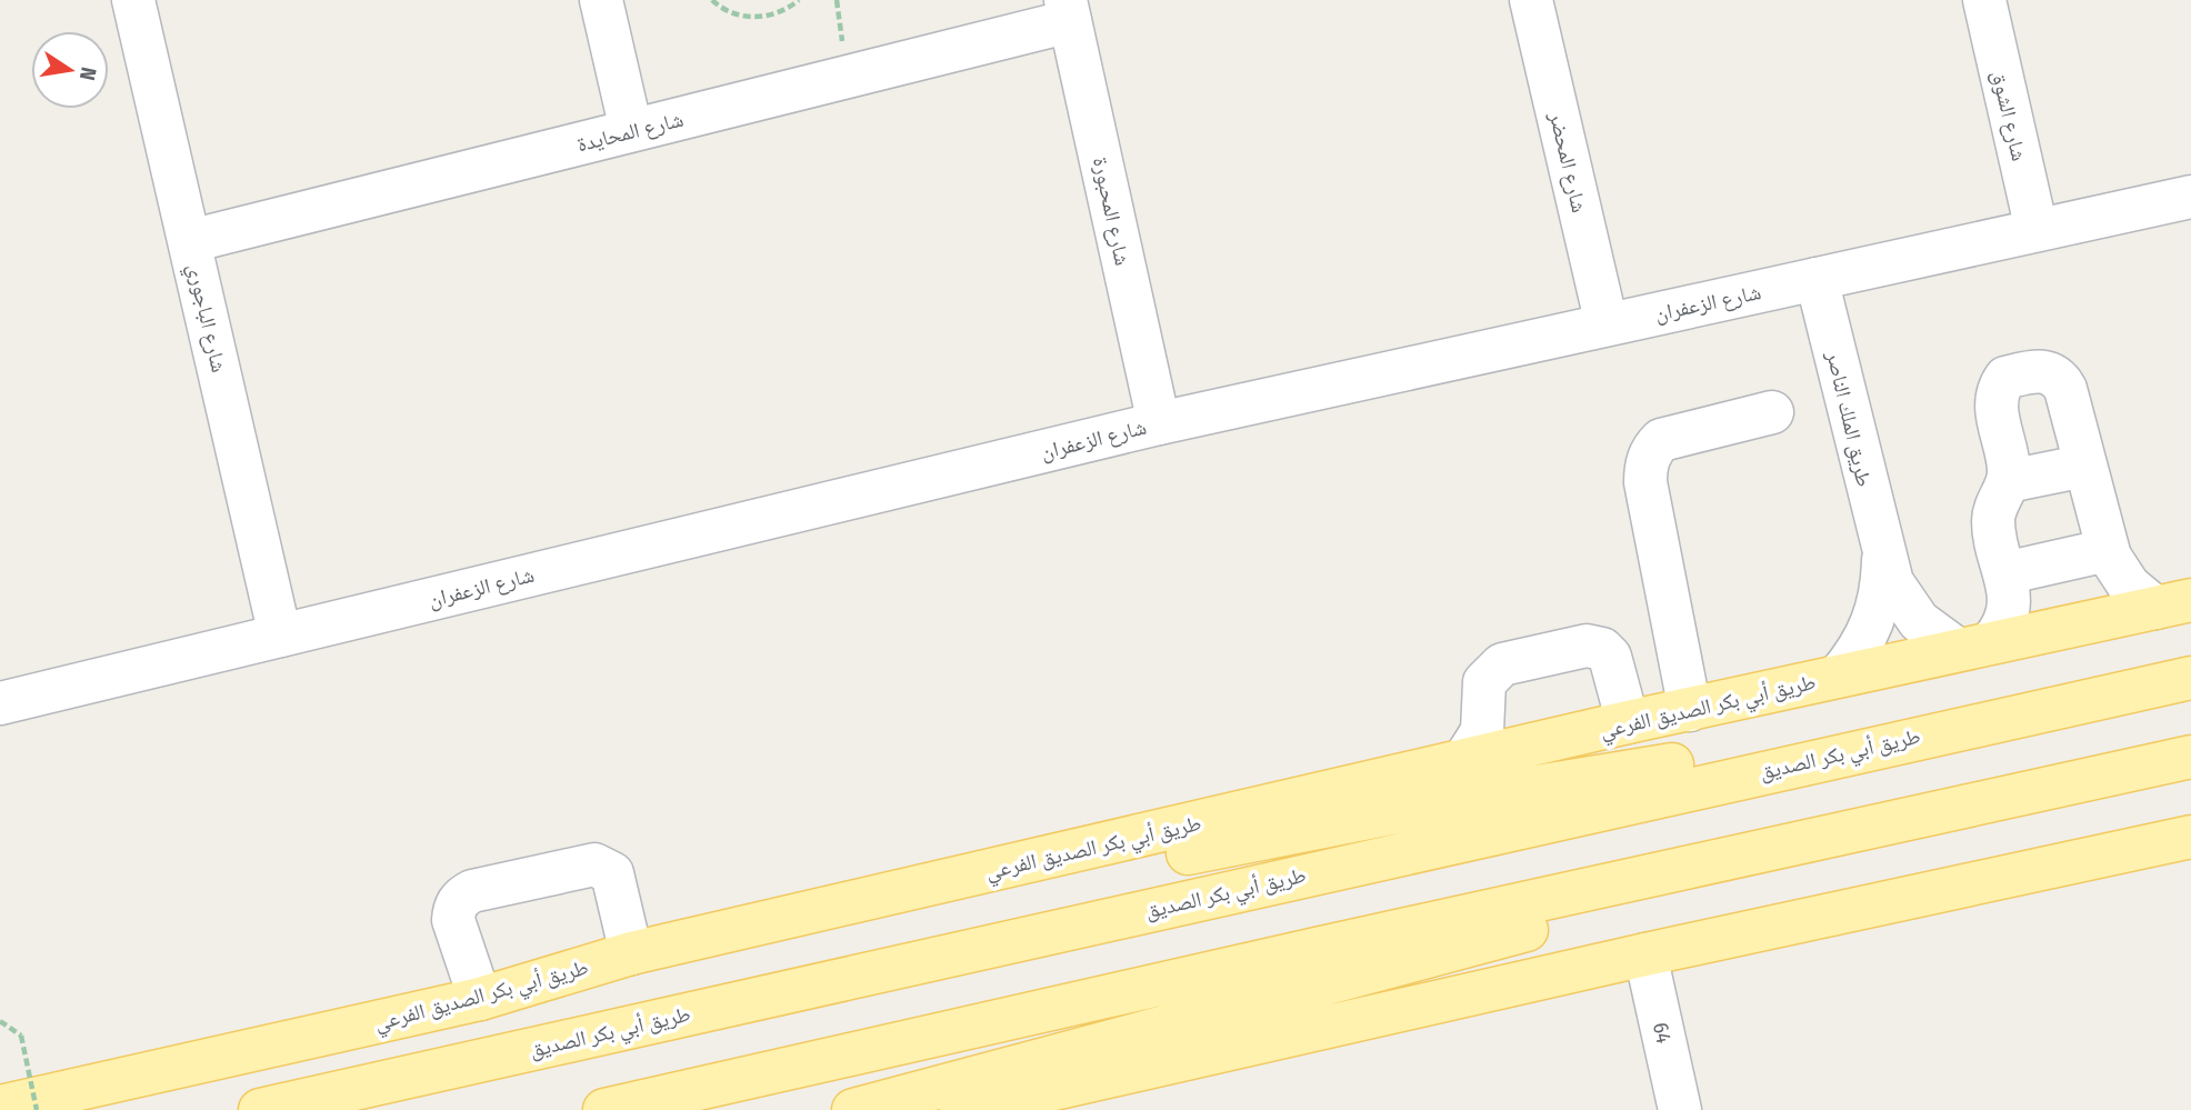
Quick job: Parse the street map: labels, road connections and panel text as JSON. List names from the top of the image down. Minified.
{"streets":{"main road":["طريق أبي بكر الصديق الفرعي","طريق أبي بكر الصديق"],"street":["شارع الشوق","شارع المحايدة","شارع المحضر","شارع المحبورة","شارع الزعفران","شارع الباجوري","طريق الملك الناصر","64"]},"crossings":[["شارع الشوق","شارع الزعفران"],["شارع المحايدة","شارع المحبورة"],["شارع المحايدة","شارع الباجوري"],["شارع المحضر","شارع الزعفران"],["شارع المحبورة","شارع الزعفران"],["شارع الزعفران","شارع الباجوري"],["شارع الزعفران","طريق الملك الناصر"],["طريق الملك الناصر","طريق أبي بكر الصديق الفرعي"]],"north":"right"}
